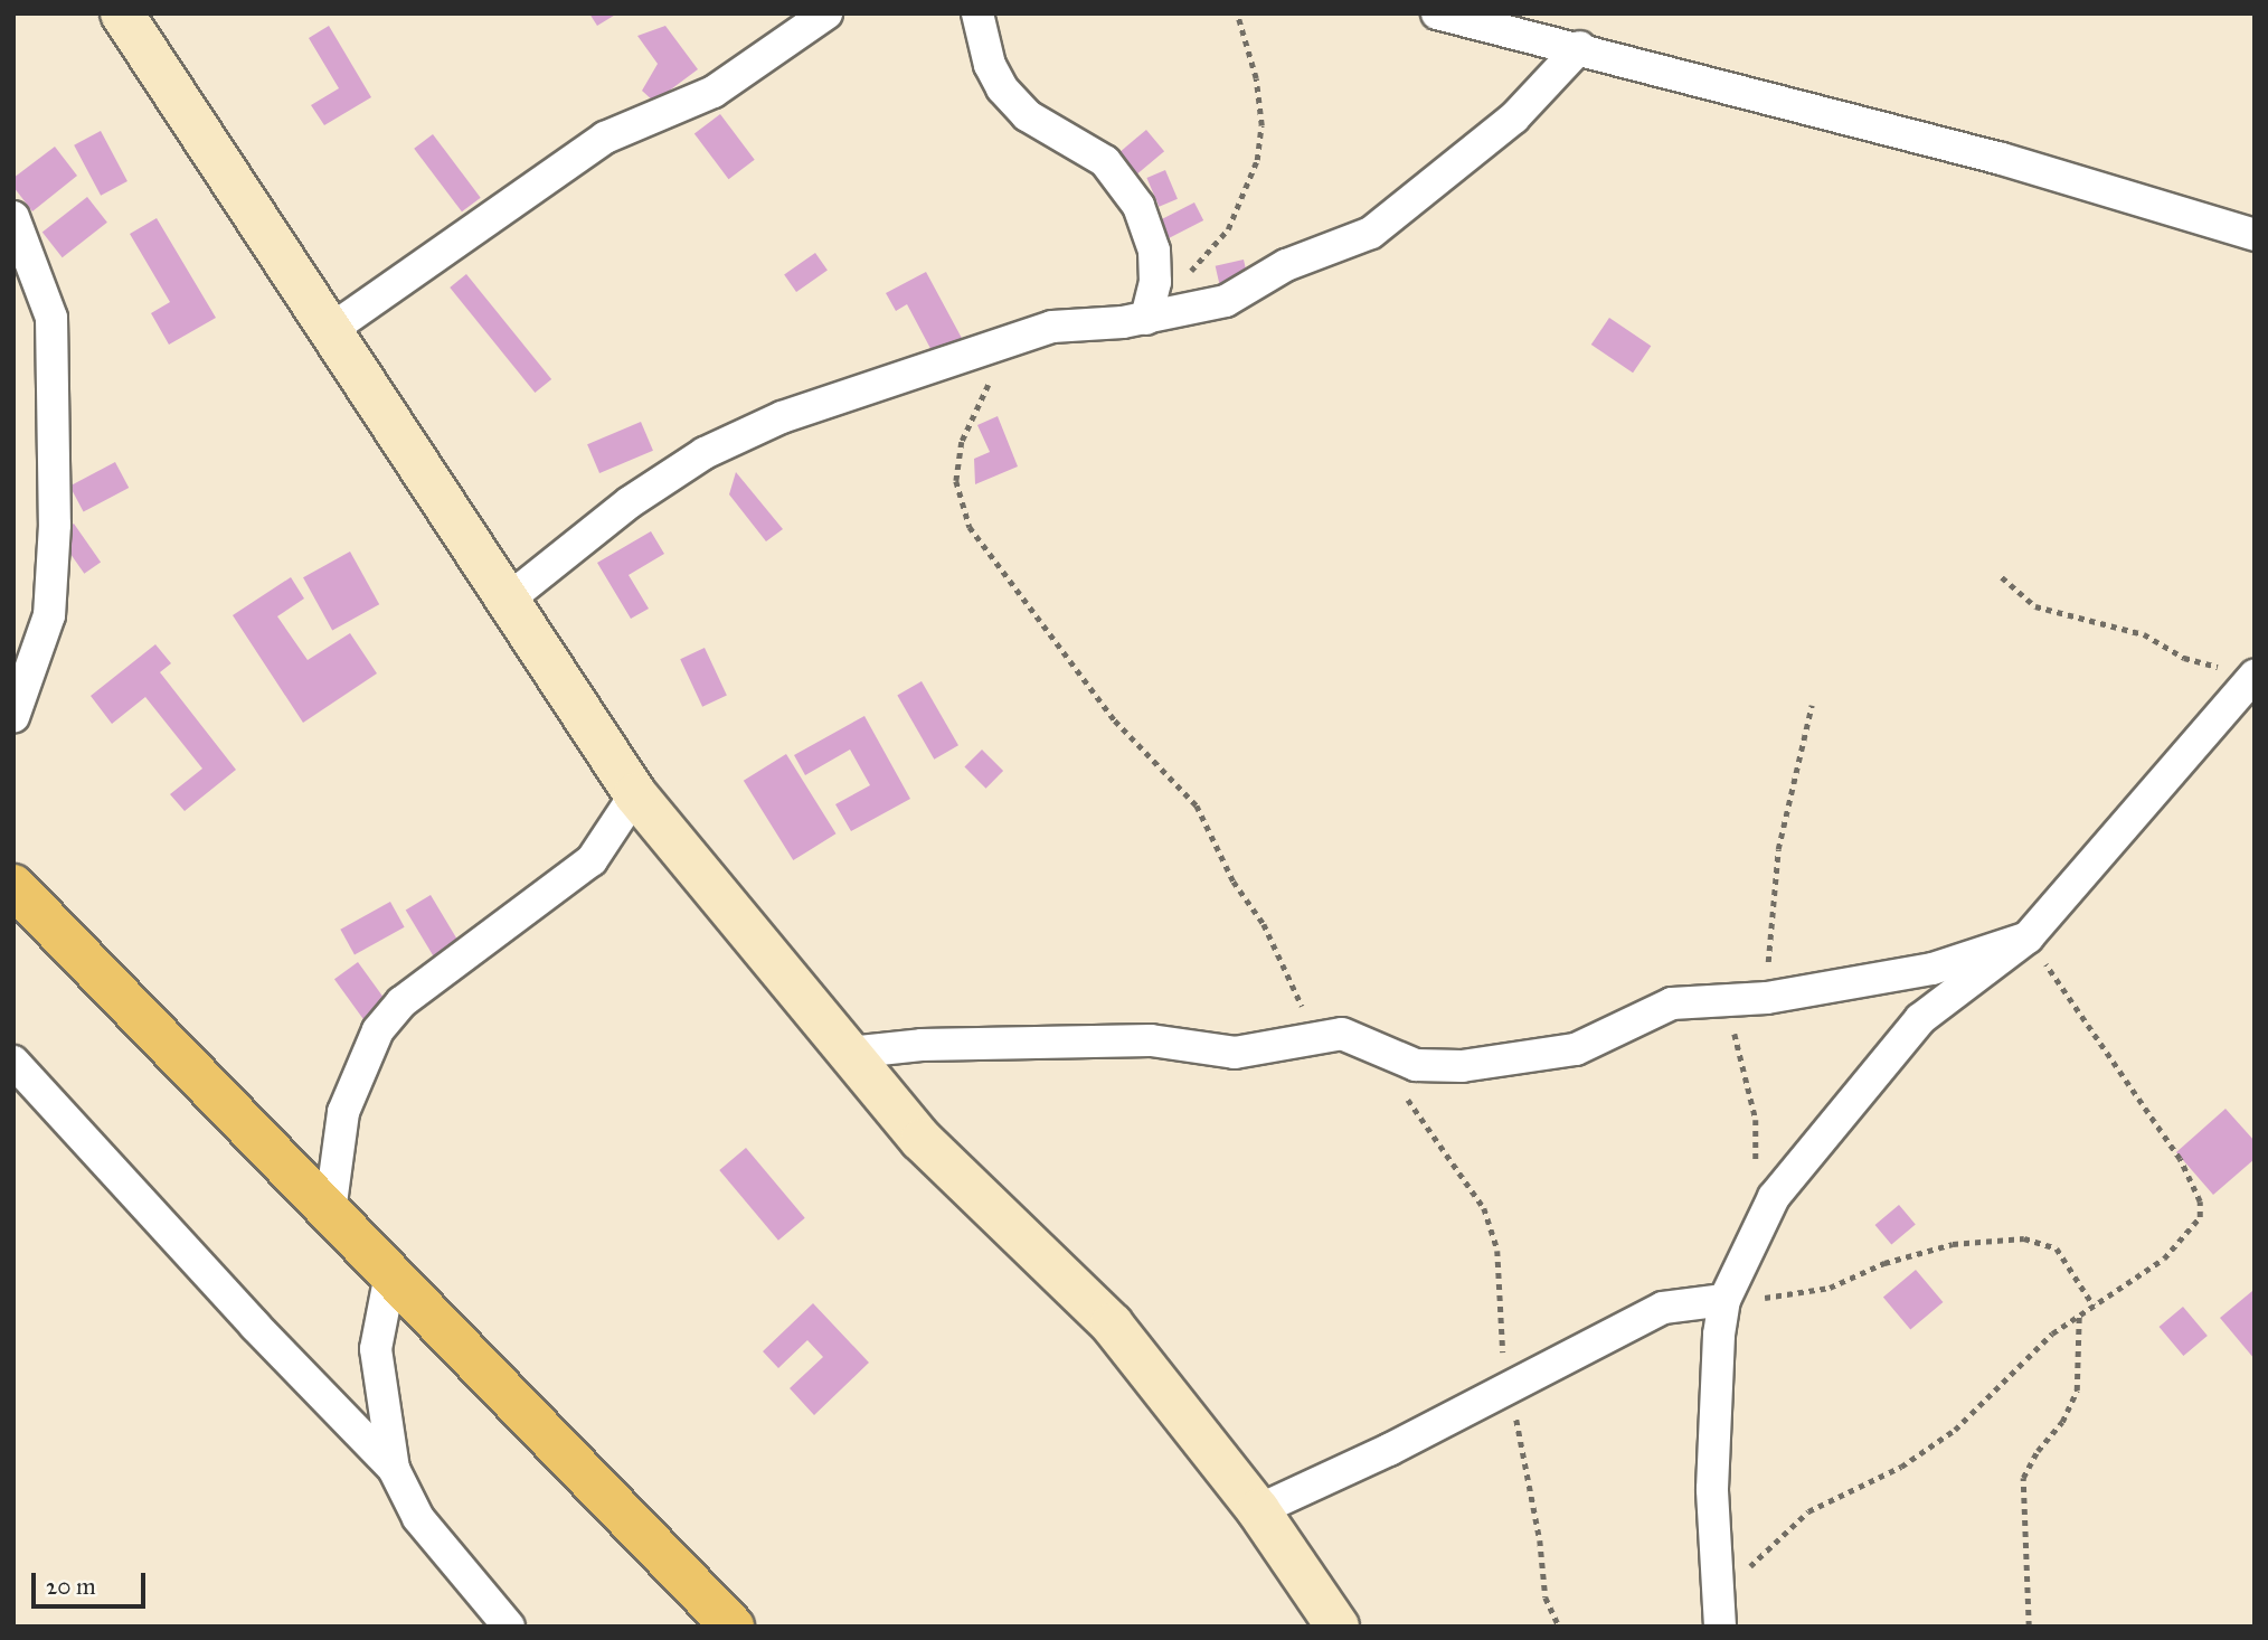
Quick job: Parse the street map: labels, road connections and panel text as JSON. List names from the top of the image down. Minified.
{"scale_bar":"20 m"}
